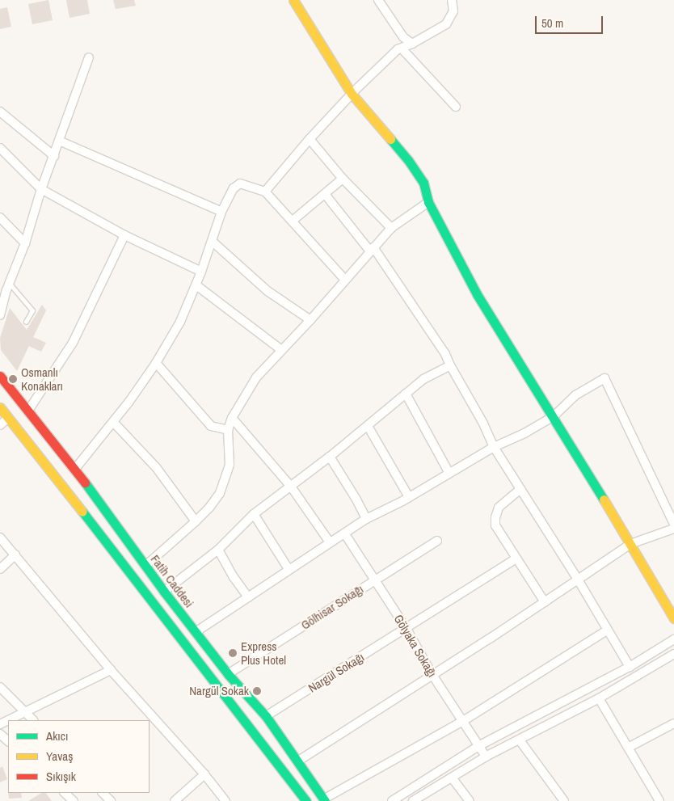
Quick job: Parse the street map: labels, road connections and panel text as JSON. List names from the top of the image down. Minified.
{"streets":{"main road":["Fatih Caddesi"],"street":["Gölhisar Sokağı","Gölyaka Sokağı","Nargül Sokağı"]},"crossings":[["Fatih Caddesi","Gölhisar Sokağı"],["Fatih Caddesi","Nargül Sokağı"],["Gölhisar Sokağı","Gölyaka Sokağı"],["Gölyaka Sokağı","Nargül Sokağı"]],"places":["Osmanlı Konakları","Express Plus Hotel","Nargül Sokak"],"legend":["Akıcı","Yavaş","Sıkışık"],"scale_bar":"50 m"}
